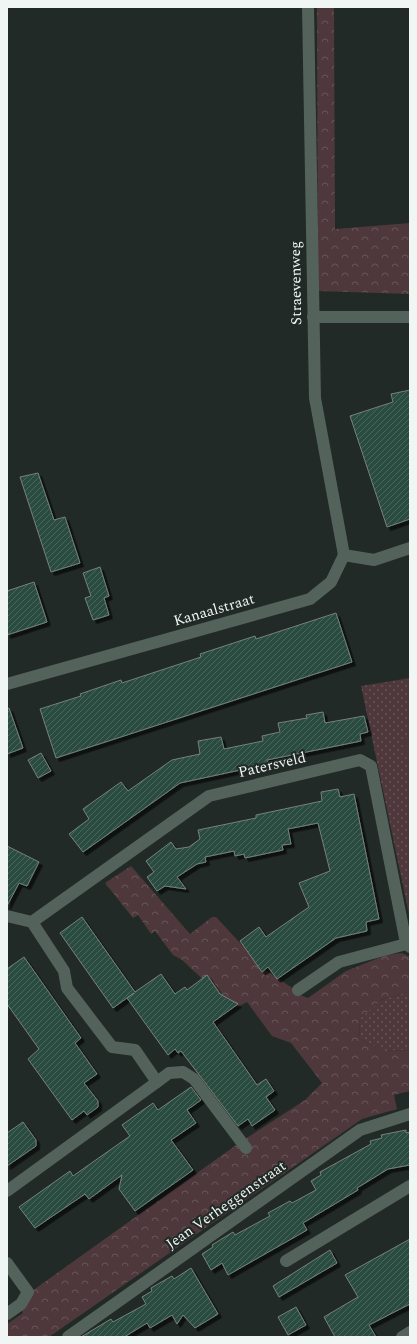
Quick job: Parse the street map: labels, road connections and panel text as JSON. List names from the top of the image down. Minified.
{"streets":{"street":["Straevenweg","Kanaalstraat","Patersveld","Jean Verheggenstraat"]},"crossings":[["Straevenweg","Kanaalstraat"]]}
